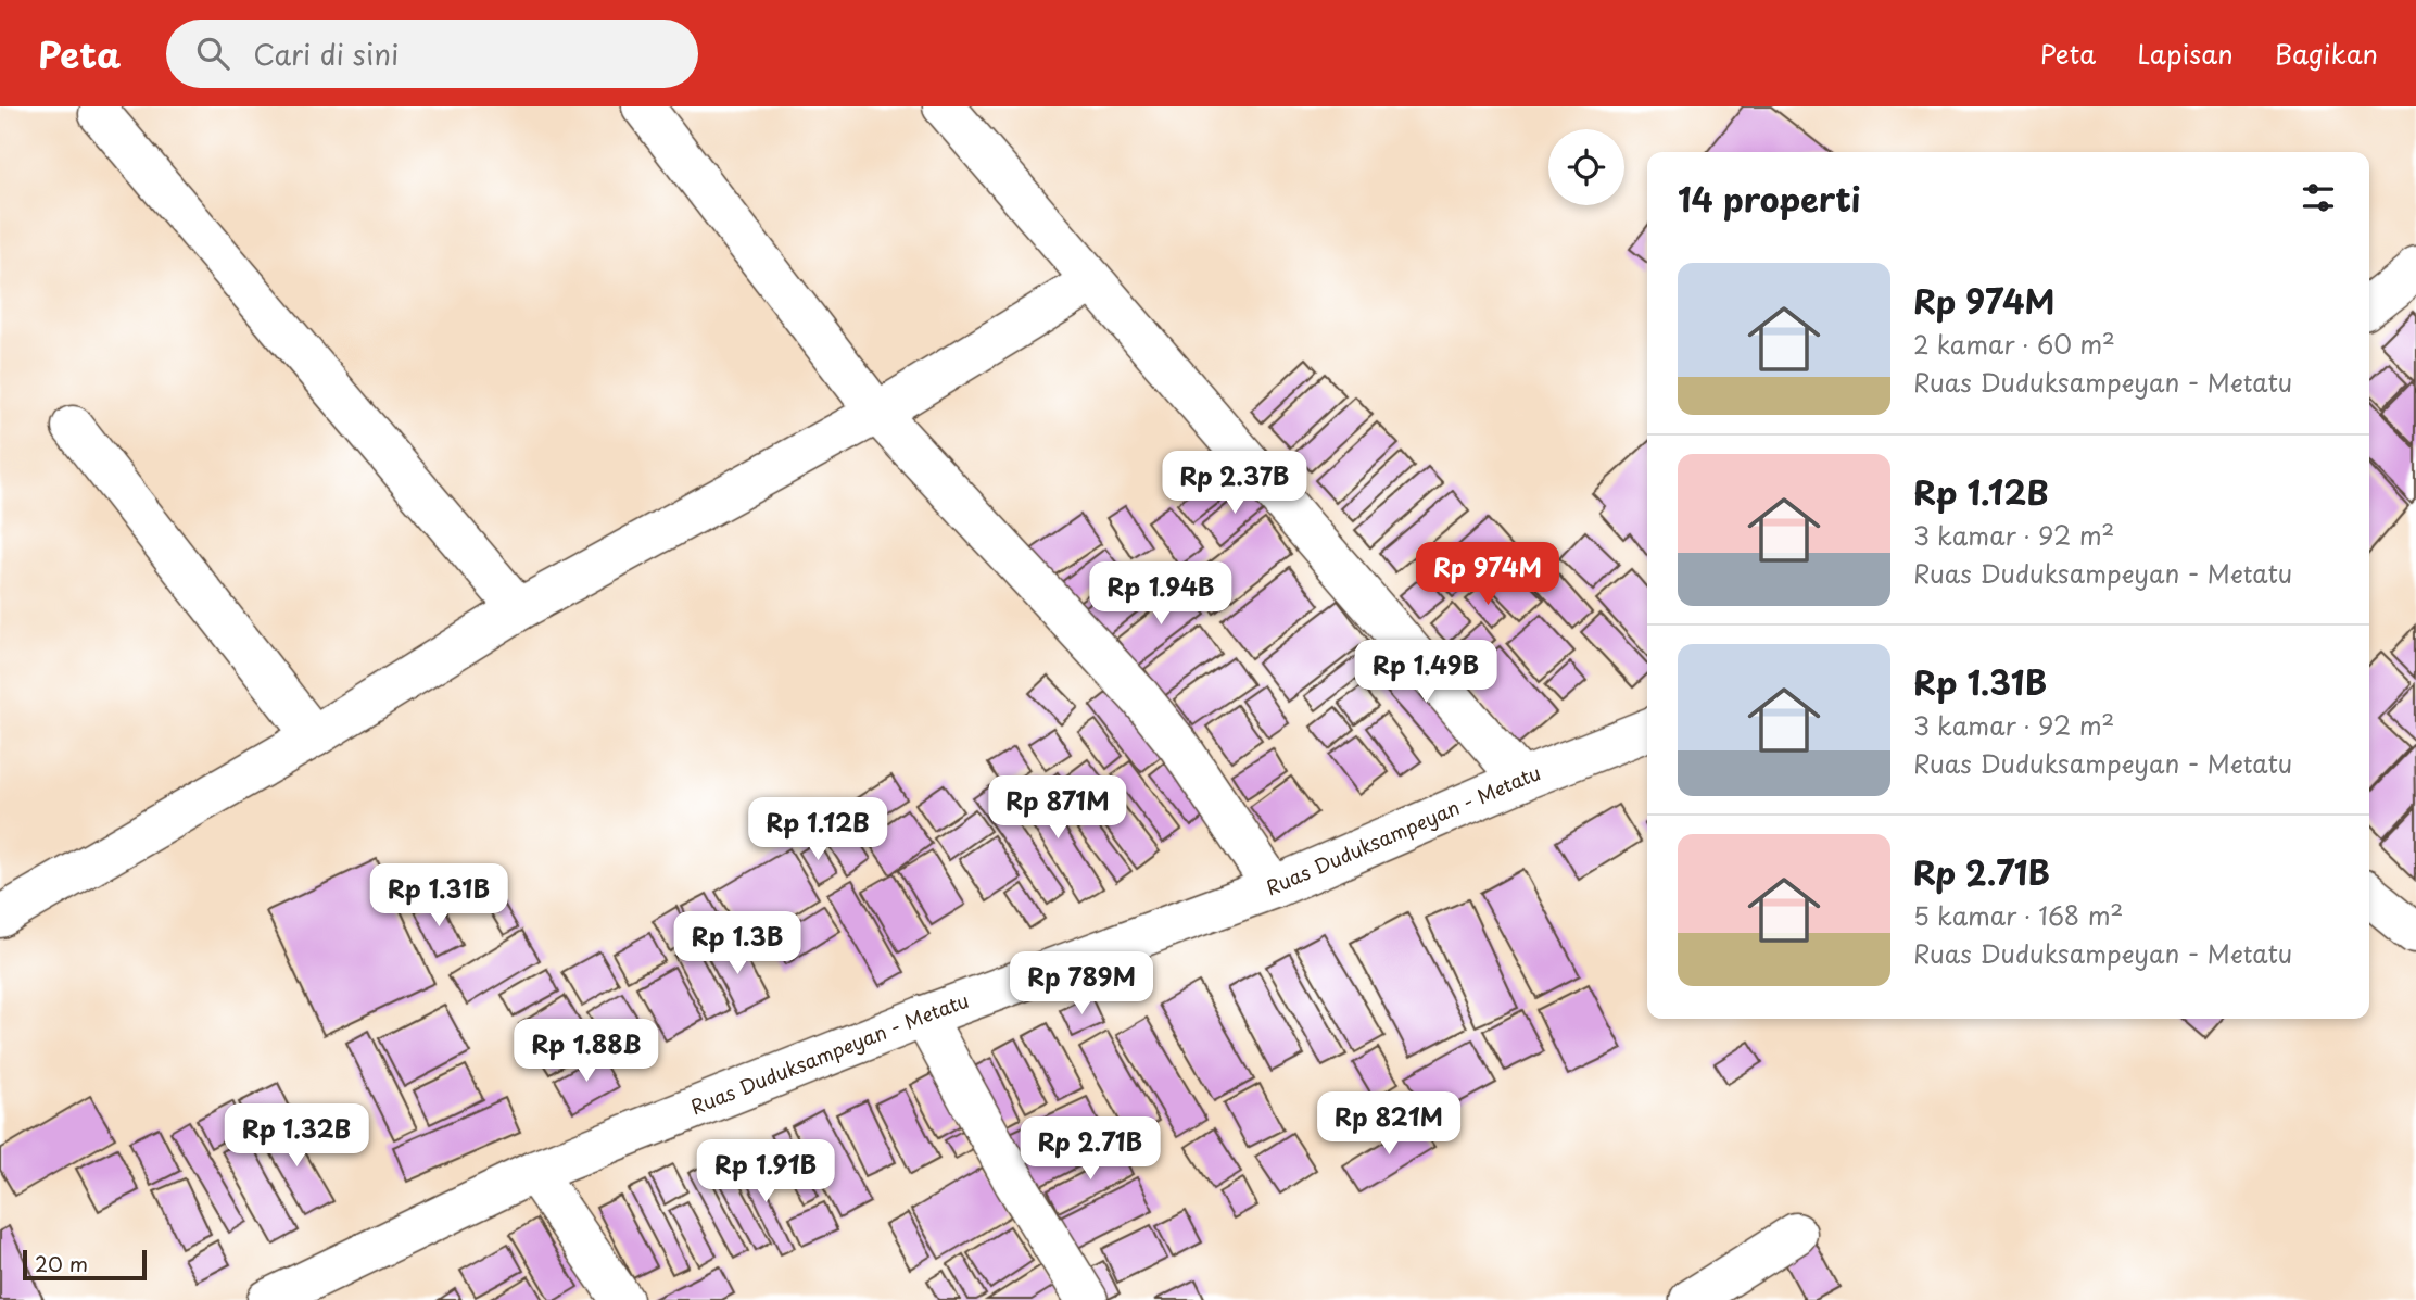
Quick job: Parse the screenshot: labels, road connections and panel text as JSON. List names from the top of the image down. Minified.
{"streets":{"street":["Ruas Duduksampeyan - Metatu"]},"scale_bar":"20 m","page":{"header":"Peta","search":"Cari di sini","nav":["Peta","Lapisan","Bagikan"],"heading":"14 properti","list":[{"name":"Rp 974M","note":"2 kamar · 60 m² · Ruas Duduksampeyan - Metatu"},{"name":"Rp 1.12B","note":"3 kamar · 92 m² · Ruas Duduksampeyan - Metatu"},{"name":"Rp 1.31B","note":"3 kamar · 92 m² · Ruas Duduksampeyan - Metatu"},{"name":"Rp 2.71B","note":"5 kamar · 168 m² · Ruas Duduksampeyan - Metatu"}],"price":["Rp 2.37B","Rp 974M","Rp 1.94B","Rp 1.49B","Rp 871M","Rp 1.12B","Rp 1.31B","Rp 1.3B","Rp 789M","Rp 1.88B","Rp 821M","Rp 1.32B","Rp 2.71B","Rp 1.91B"],"scale":"20 m"}}
